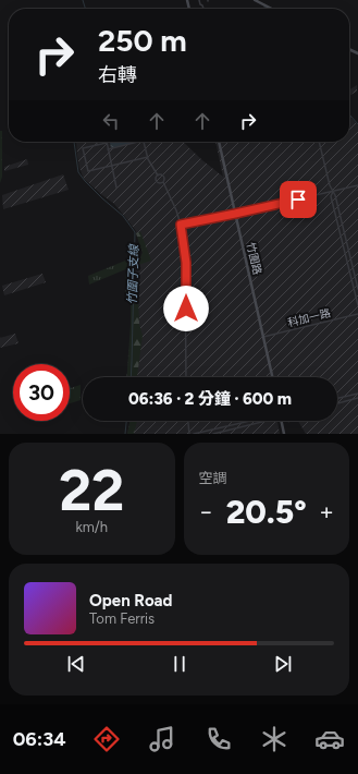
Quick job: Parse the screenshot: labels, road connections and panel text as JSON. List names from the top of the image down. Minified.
{"streets":{"street":["竹圍路","科加一路"]},"crossings":[["竹圍路","科加一路"]],"water":["竹圍子支線"],"page":{"turn":["250 m","右轉"],"limit":"30","trip":"06:36 · 2 分鐘 · 600 m","tile":[["22","km/h"],"空調"],"heat":["−","20.5°","+"],"song":["Open Road","Tom Ferris"],"tabs":"06:34"}}
